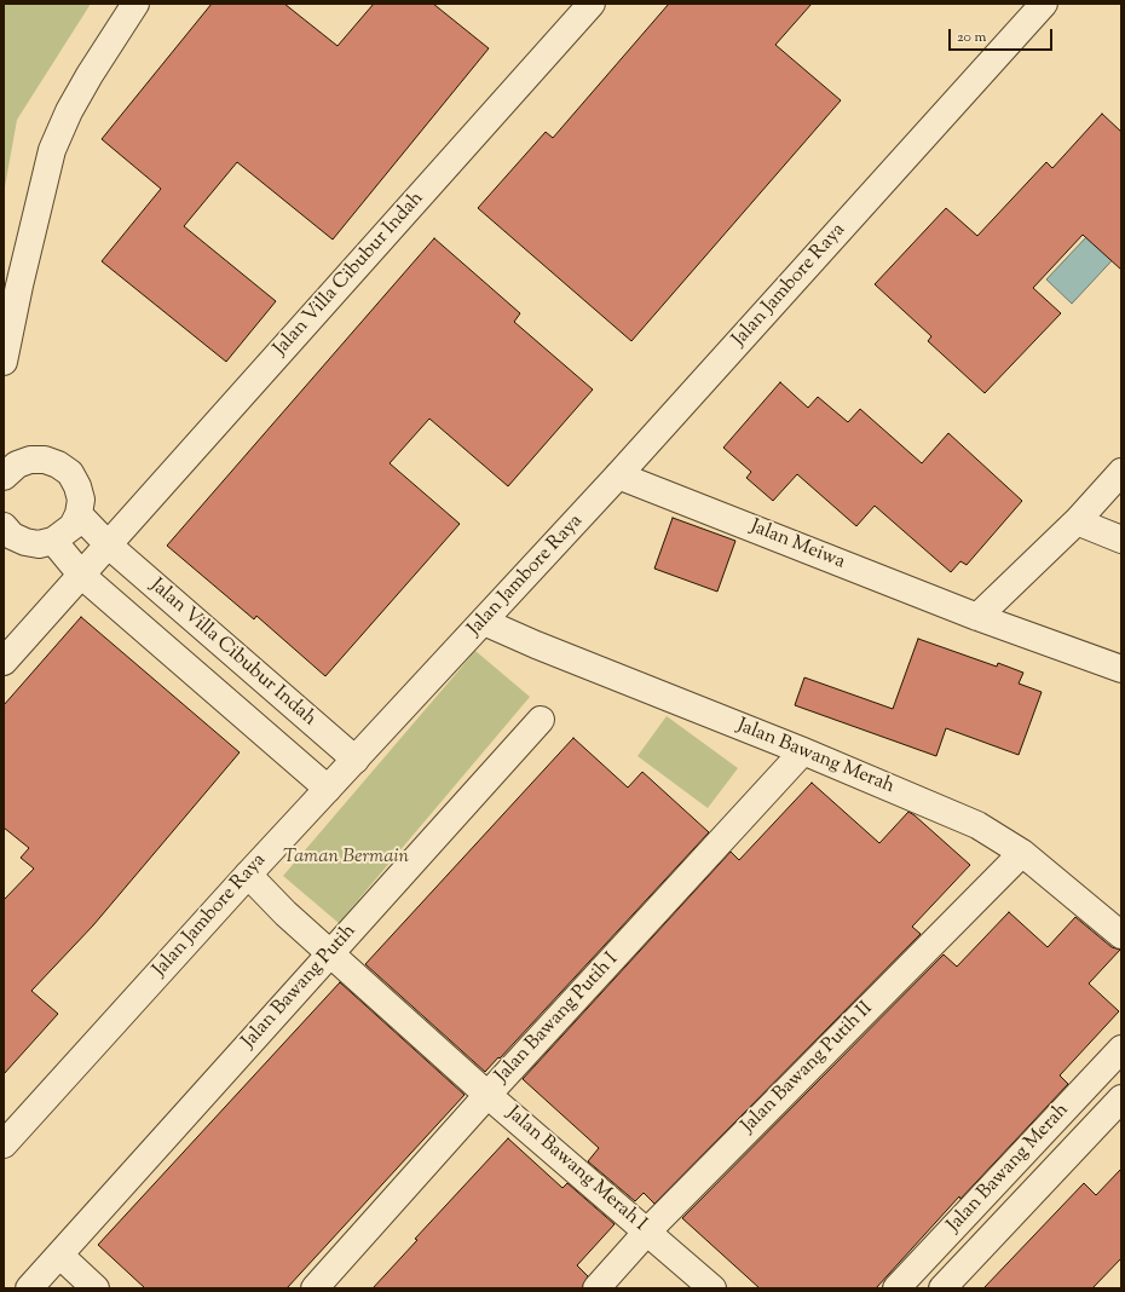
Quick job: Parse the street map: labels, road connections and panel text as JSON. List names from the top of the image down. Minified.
{"streets":{"street":["Jalan Villa Cibubur Indah","Jalan Jambore Raya","Jalan Meiwa","Jalan Bawang Merah","Jalan Bawang Putih","Jalan Bawang Putih I","Jalan Bawang Putih II","Jalan Bawang Merah I"]},"crossings":[["Jalan Villa Cibubur Indah","Jalan Jambore Raya"],["Jalan Jambore Raya","Jalan Meiwa"],["Jalan Jambore Raya","Jalan Bawang Merah"],["Jalan Jambore Raya","Jalan Bawang Merah I"],["Jalan Bawang Merah","Jalan Bawang Putih I"],["Jalan Bawang Merah","Jalan Bawang Putih II"],["Jalan Bawang Putih","Jalan Bawang Merah I"],["Jalan Bawang Putih I","Jalan Bawang Merah I"],["Jalan Bawang Putih II","Jalan Bawang Merah I"]],"parks":["Taman Bermain"],"scale_bar":"20 m"}
